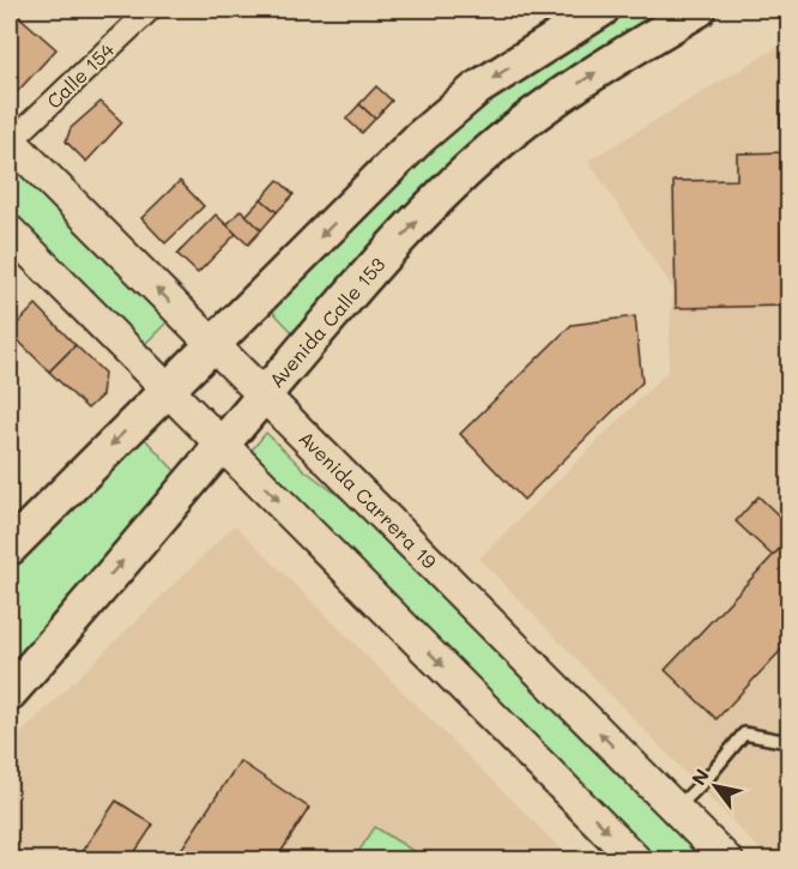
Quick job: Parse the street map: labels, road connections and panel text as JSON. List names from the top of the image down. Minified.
{"streets":{"main road":["Avenida Calle 153","Avenida Carrera 19"],"street":["Calle 154"]},"crossings":[["Calle 154","Avenida Carrera 19"],["Avenida Calle 153","Avenida Carrera 19"]],"north":"top left"}
